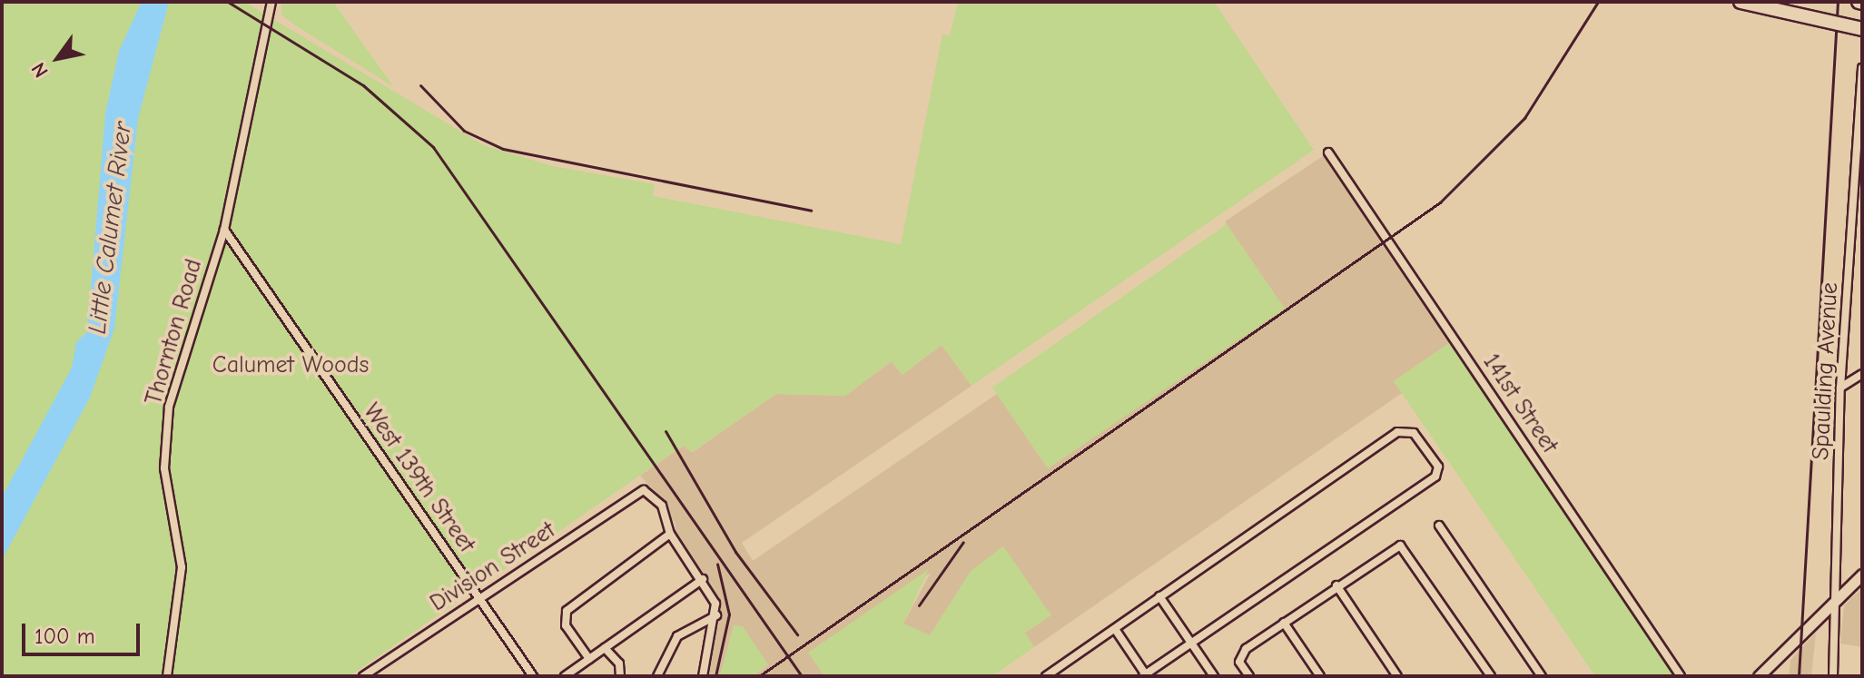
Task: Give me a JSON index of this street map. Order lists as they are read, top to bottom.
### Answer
{
  "streets": {
    "street": [
      "Thornton Road",
      "Spaulding Avenue",
      "141st Street",
      "West 139th Street",
      "Division Street"
    ]
  },
  "crossings": [
    ["Thornton Road", "West 139th Street"],
    ["West 139th Street", "Division Street"]
  ],
  "water": ["Little Calumet River"],
  "parks": ["Calumet Woods"],
  "scale_bar": "100 m",
  "north": "bottom left"
}
